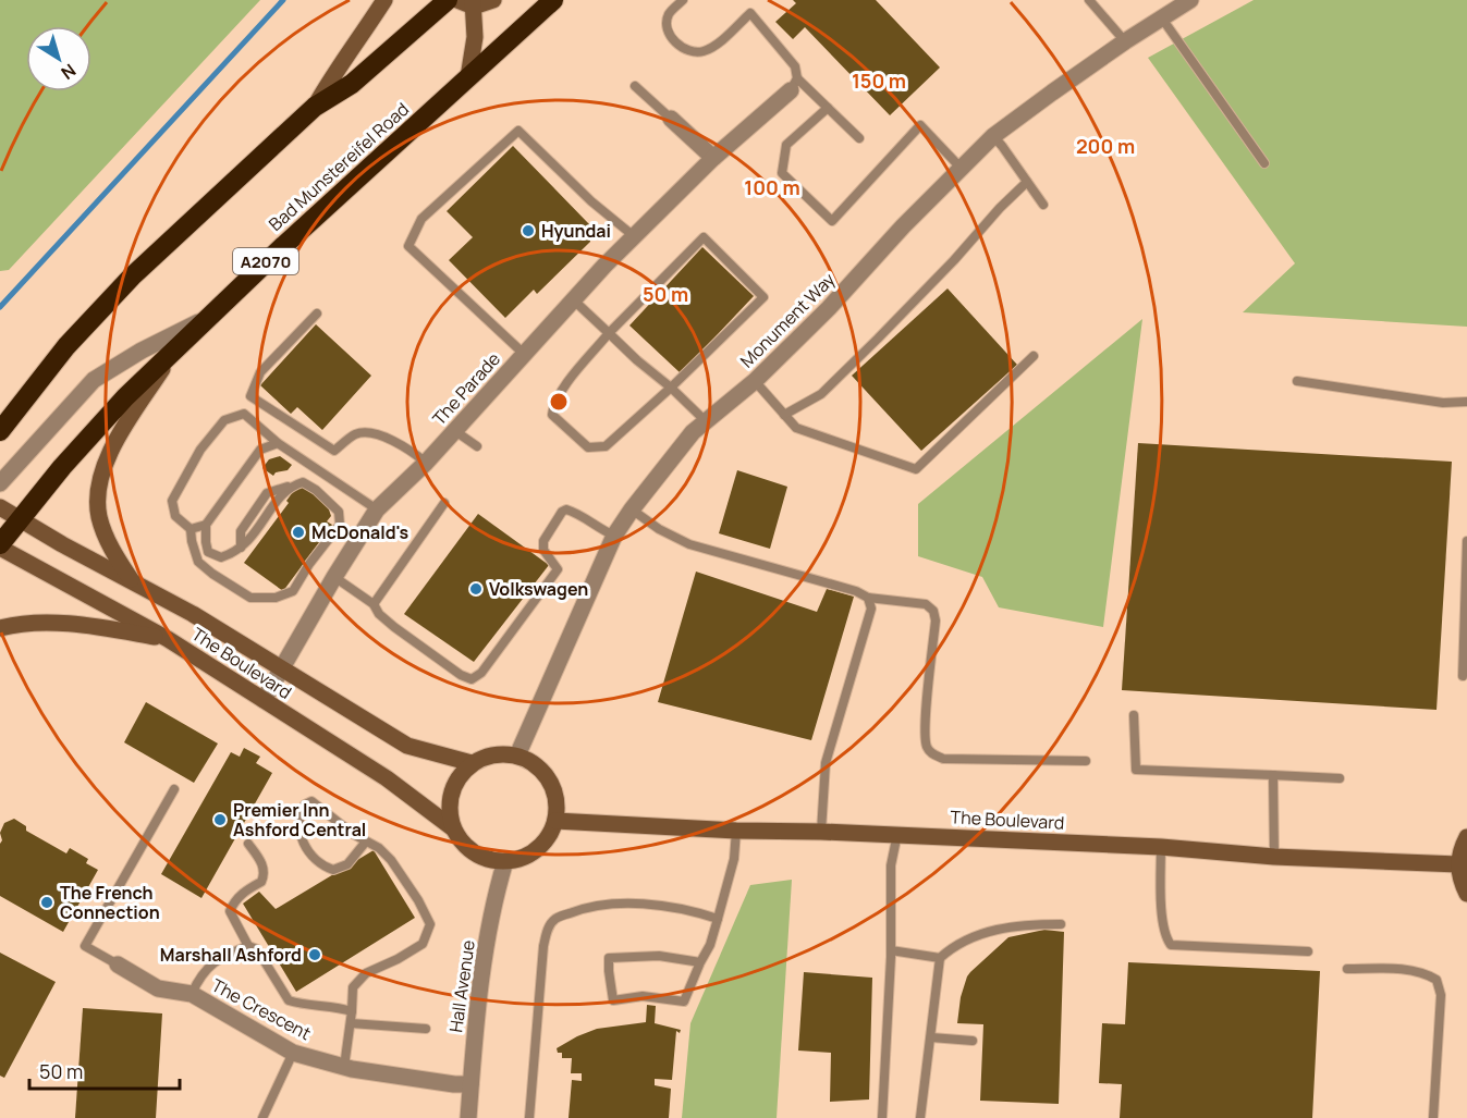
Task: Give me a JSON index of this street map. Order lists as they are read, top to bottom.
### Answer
{
  "streets": {
    "highway": ["Bad Munstereifel Road", "A2070"],
    "street": [
      "Monument Way",
      "The Parade",
      "The Boulevard",
      "Hall Avenue",
      "The Crescent"
    ]
  },
  "crossings": [
    ["Bad Munstereifel Road", "The Boulevard"],
    ["Monument Way", "The Boulevard"],
    ["Monument Way", "Hall Avenue"],
    ["The Parade", "The Boulevard"],
    ["The Boulevard", "Hall Avenue"],
    ["Hall Avenue", "The Crescent"]
  ],
  "places": [
    "Hyundai",
    "McDonald's",
    "Volkswagen",
    "Premier Inn Ashford Central",
    "The French Connection",
    "Marshall Ashford"
  ],
  "scale_bar": "50 m",
  "north": "bottom right",
  "rings": [
    "150 m",
    "200 m",
    "100 m",
    "50 m"
  ]
}
